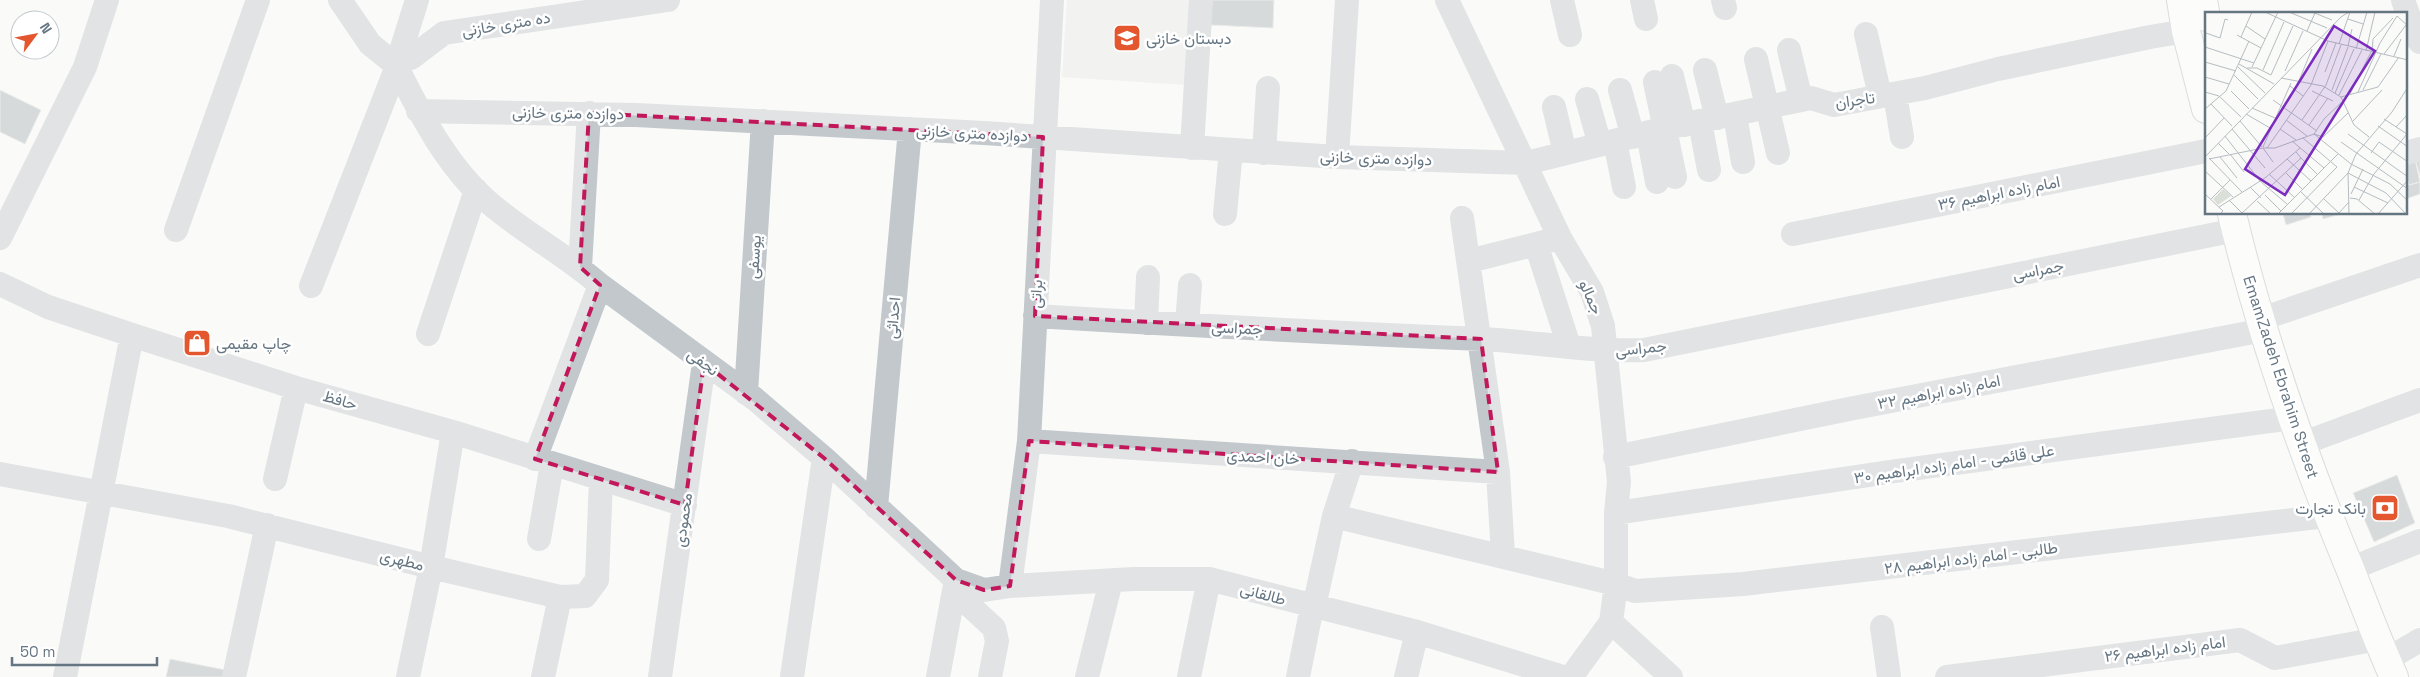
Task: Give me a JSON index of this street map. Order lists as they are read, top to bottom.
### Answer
{
  "streets": {
    "main road": ["EmamZadeh Ebrahim Street"],
    "street": [
      "ده متری خازنی",
      "تاجران",
      "دوازده متری خازنی",
      "امام زاده ابراهیم ۳۶",
      "یوسفی",
      "جمراسی",
      "براتی",
      "جمالو",
      "احداثی",
      "نجفی",
      "امام زاده ابراهیم ۳۲",
      "حافظ",
      "خان احمدی",
      "علی قائمی - امام زاده ابراهیم ۳۰",
      "محمودی",
      "طالبی - امام زاده ابراهیم ۲۸",
      "مطهری",
      "طالقانی",
      "امام زاده ابراهیم ۲۶"
    ]
  },
  "crossings": [
    ["ده متری خازنی", "نجفی"],
    ["تاجران", "دوازده متری خازنی"],
    ["تاجران", "جمالو"],
    ["دوازده متری خازنی", "یوسفی"],
    ["دوازده متری خازنی", "براتی"],
    ["دوازده متری خازنی", "جمالو"],
    ["دوازده متری خازنی", "احداثی"],
    ["دوازده متری خازنی", "نجفی"],
    ["یوسفی", "نجفی"],
    ["جمراسی", "براتی"],
    ["جمراسی", "جمالو"],
    ["جمراسی", "EmamZadeh Ebrahim Street"],
    ["براتی", "خان احمدی"],
    ["براتی", "طالقانی"],
    ["جمالو", "امام زاده ابراهیم ۳۲"],
    ["جمالو", "علی قائمی - امام زاده ابراهیم ۳۰"],
    ["جمالو", "طالبی - امام زاده ابراهیم ۲۸"],
    ["احداثی", "نجفی"],
    ["نجفی", "محمودی"],
    ["نجفی", "طالقانی"],
    ["EmamZadeh Ebrahim Street", "امام زاده ابراهیم ۳۲"],
    ["EmamZadeh Ebrahim Street", "علی قائمی - امام زاده ابراهیم ۳۰"],
    ["EmamZadeh Ebrahim Street", "طالبی - امام زاده ابراهیم ۲۸"],
    ["EmamZadeh Ebrahim Street", "امام زاده ابراهیم ۲۶"],
    ["حافظ", "محمودی"],
    ["حافظ", "مطهری"]
  ],
  "places": {
    "school or university": ["دبستان خازنی"],
    "shop": ["چاپ مقیمی"],
    "bank": ["بانک تجارت"]
  },
  "scale_bar": "50 m",
  "north": "top right"
}
